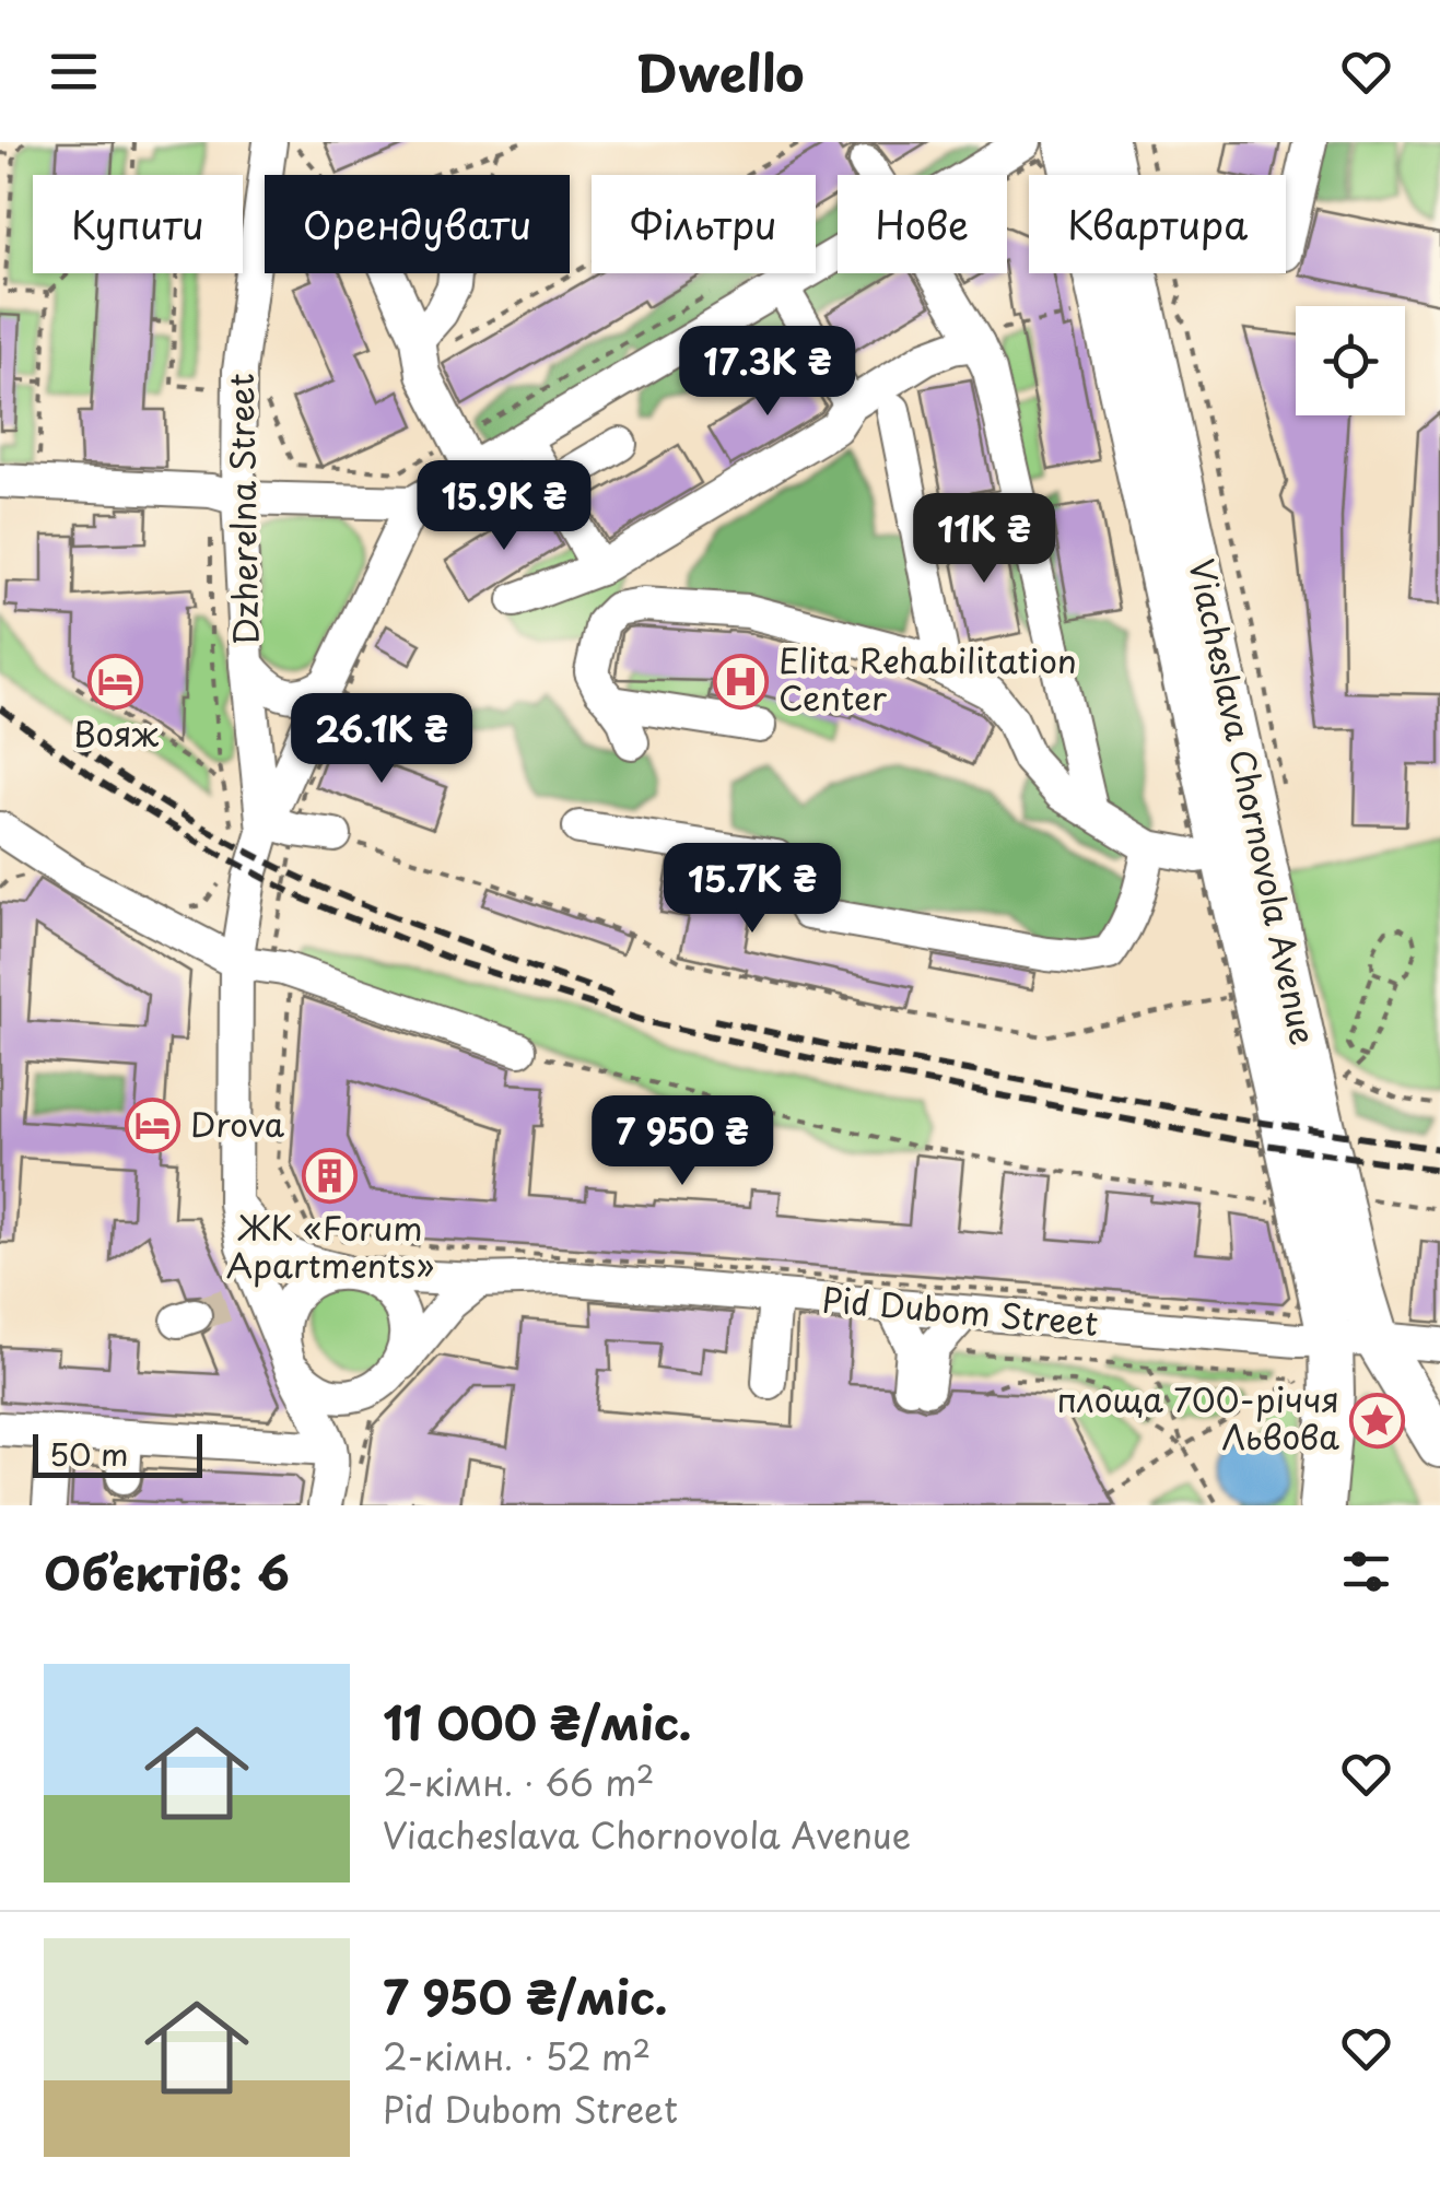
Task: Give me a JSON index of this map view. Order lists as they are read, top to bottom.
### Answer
{
  "streets": {
    "main road": ["Viacheslava Chornovola Avenue"],
    "street": ["Dzherelna Street", "Pid Dubom Street"]
  },
  "crossings": [
    ["Dzherelna Street", "Pid Dubom Street"],
    ["Viacheslava Chornovola Avenue", "Pid Dubom Street"]
  ],
  "places": {
    "hospital": ["Elita Rehabilitation Center"],
    "hotel": ["Вояж", "Drova"],
    "building": ["ЖК «Forum Apartments»"],
    "place": ["площа 700-річчя Львова"]
  },
  "scale_bar": "50 m",
  "page": {
    "header": "Dwello",
    "chip": [
      "Купити",
      "Орендувати",
      "Фільтри",
      "Нове",
      "Квартира"
    ],
    "price": [
      "17.3K ₴",
      "15.9K ₴",
      "11K ₴",
      "26.1K ₴",
      "15.7K ₴",
      "7 950 ₴"
    ],
    "scale": "50 m",
    "heading": "Об’єктів: 6",
    "list": [
      {
        "name": "11 000 ₴/міс.",
        "note": "2-кімн. · 66 m² · Viacheslava Chornovola Avenue"
      },
      {
        "name": "7 950 ₴/міс.",
        "note": "2-кімн. · 52 m² · Pid Dubom Street"
      }
    ]
  }
}
